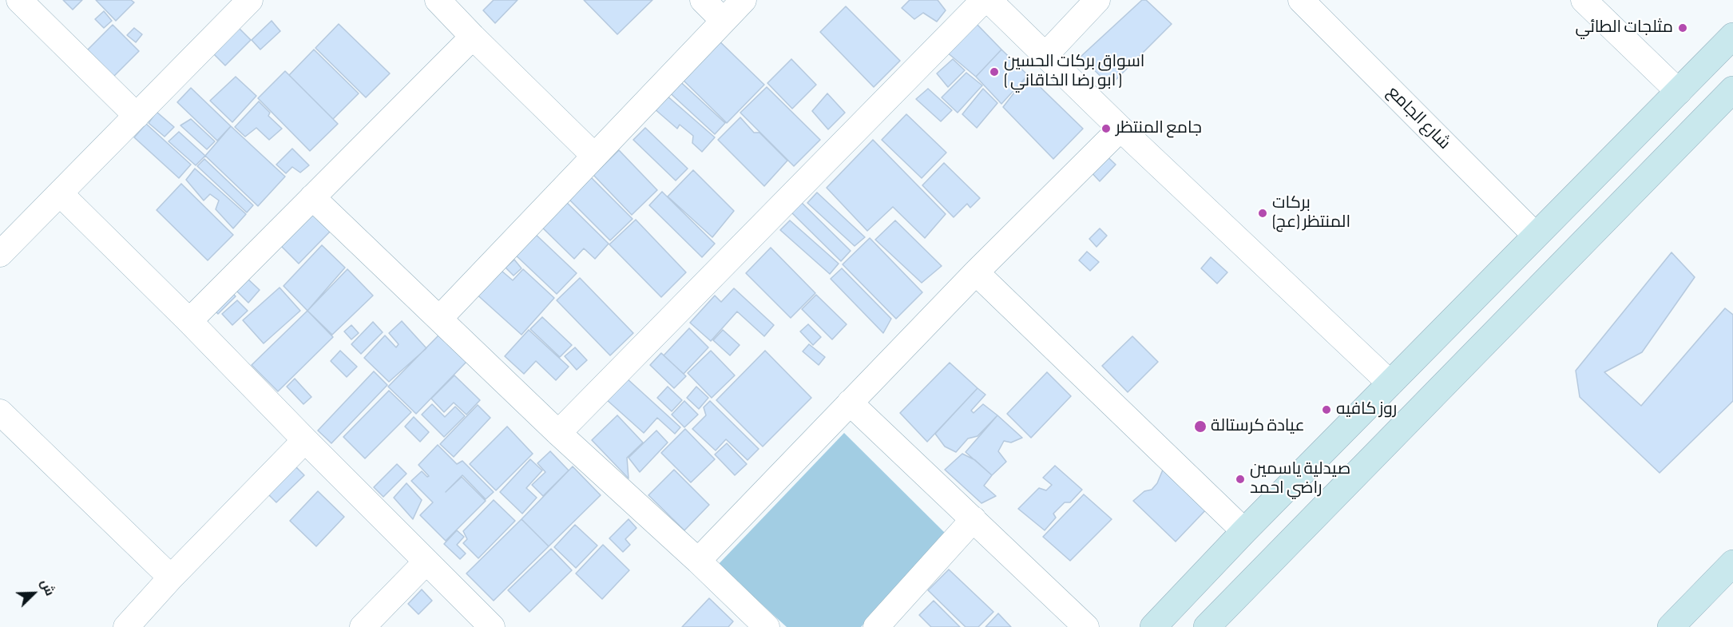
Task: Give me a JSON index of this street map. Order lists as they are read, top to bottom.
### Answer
{
  "streets": {
    "street": ["شارع الجامع"]
  },
  "places": [
    "مثلجات الطائي",
    "اسواق بركات الحسين ( ابو رضا الخاقاني )",
    "جامع المنتظر",
    "بركات المنتظر (عج)",
    "روز كافيه",
    "عيادة كرستالة",
    "صيدلية ياسمين راضي احمد"
  ],
  "north": "top right"
}
